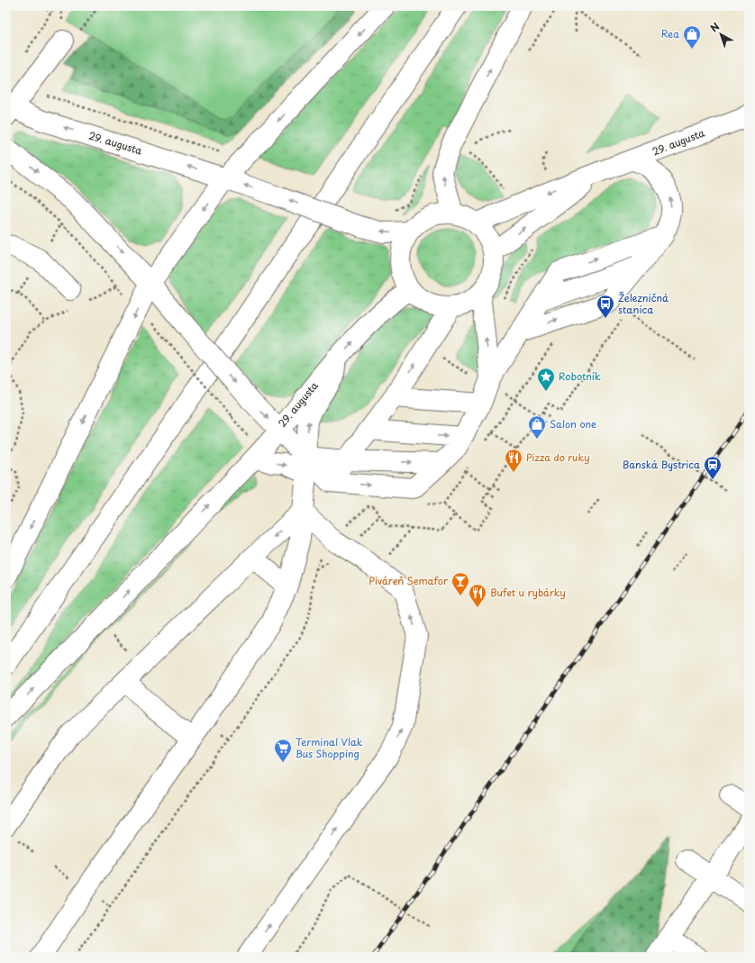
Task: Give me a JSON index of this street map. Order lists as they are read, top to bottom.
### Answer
{
  "streets": {
    "main road": ["29. augusta"]
  },
  "places": {
    "shop": ["Rea", "Salon one"],
    "bus stop": ["Železničná stanica"],
    "place": ["Robotník"],
    "restaurant": ["Pizza do ruky", "Bufet u rybárky"],
    "station": ["Banská Bystrica"],
    "bar": ["Piváreň Semafor"],
    "supermarket": ["Terminal Vlak Bus Shopping"]
  },
  "north": "top left"
}
